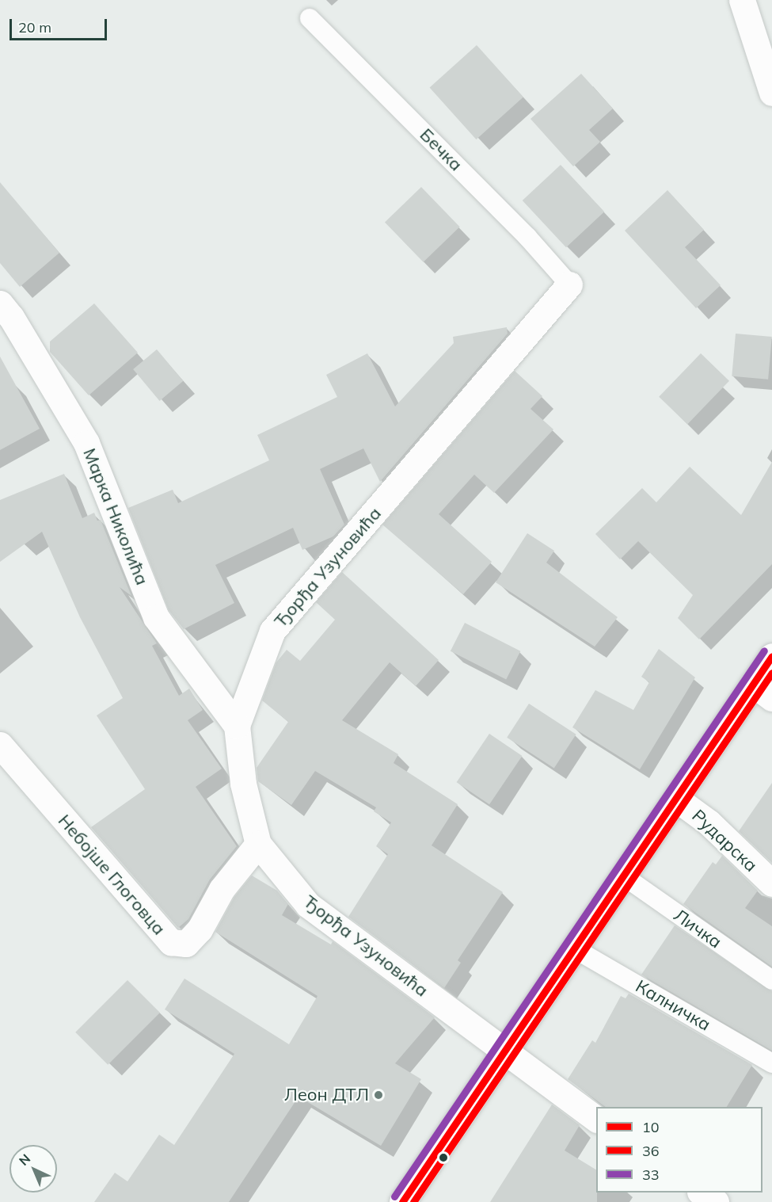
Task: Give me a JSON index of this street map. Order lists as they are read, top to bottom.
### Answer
{
  "streets": {
    "street": [
      "Марка Николића",
      "Ђорђа Узуновића",
      "Рударска",
      "Небојше Глоговца"
    ],
    "lane": ["Бечка", "Личка", "Калничка"]
  },
  "crossings": [
    ["Бечка", "Ђорђа Узуновића"],
    ["Марка Николића", "Ђорђа Узуновића"],
    ["Ђорђа Узуновића", "Небојше Глоговца"]
  ],
  "places": ["Леон ДТЛ"],
  "lines": ["transit line 33", "transit line 10", "transit line 36"],
  "legend": ["10", "36", "33"],
  "scale_bar": "20 m",
  "north": "top left"
}
